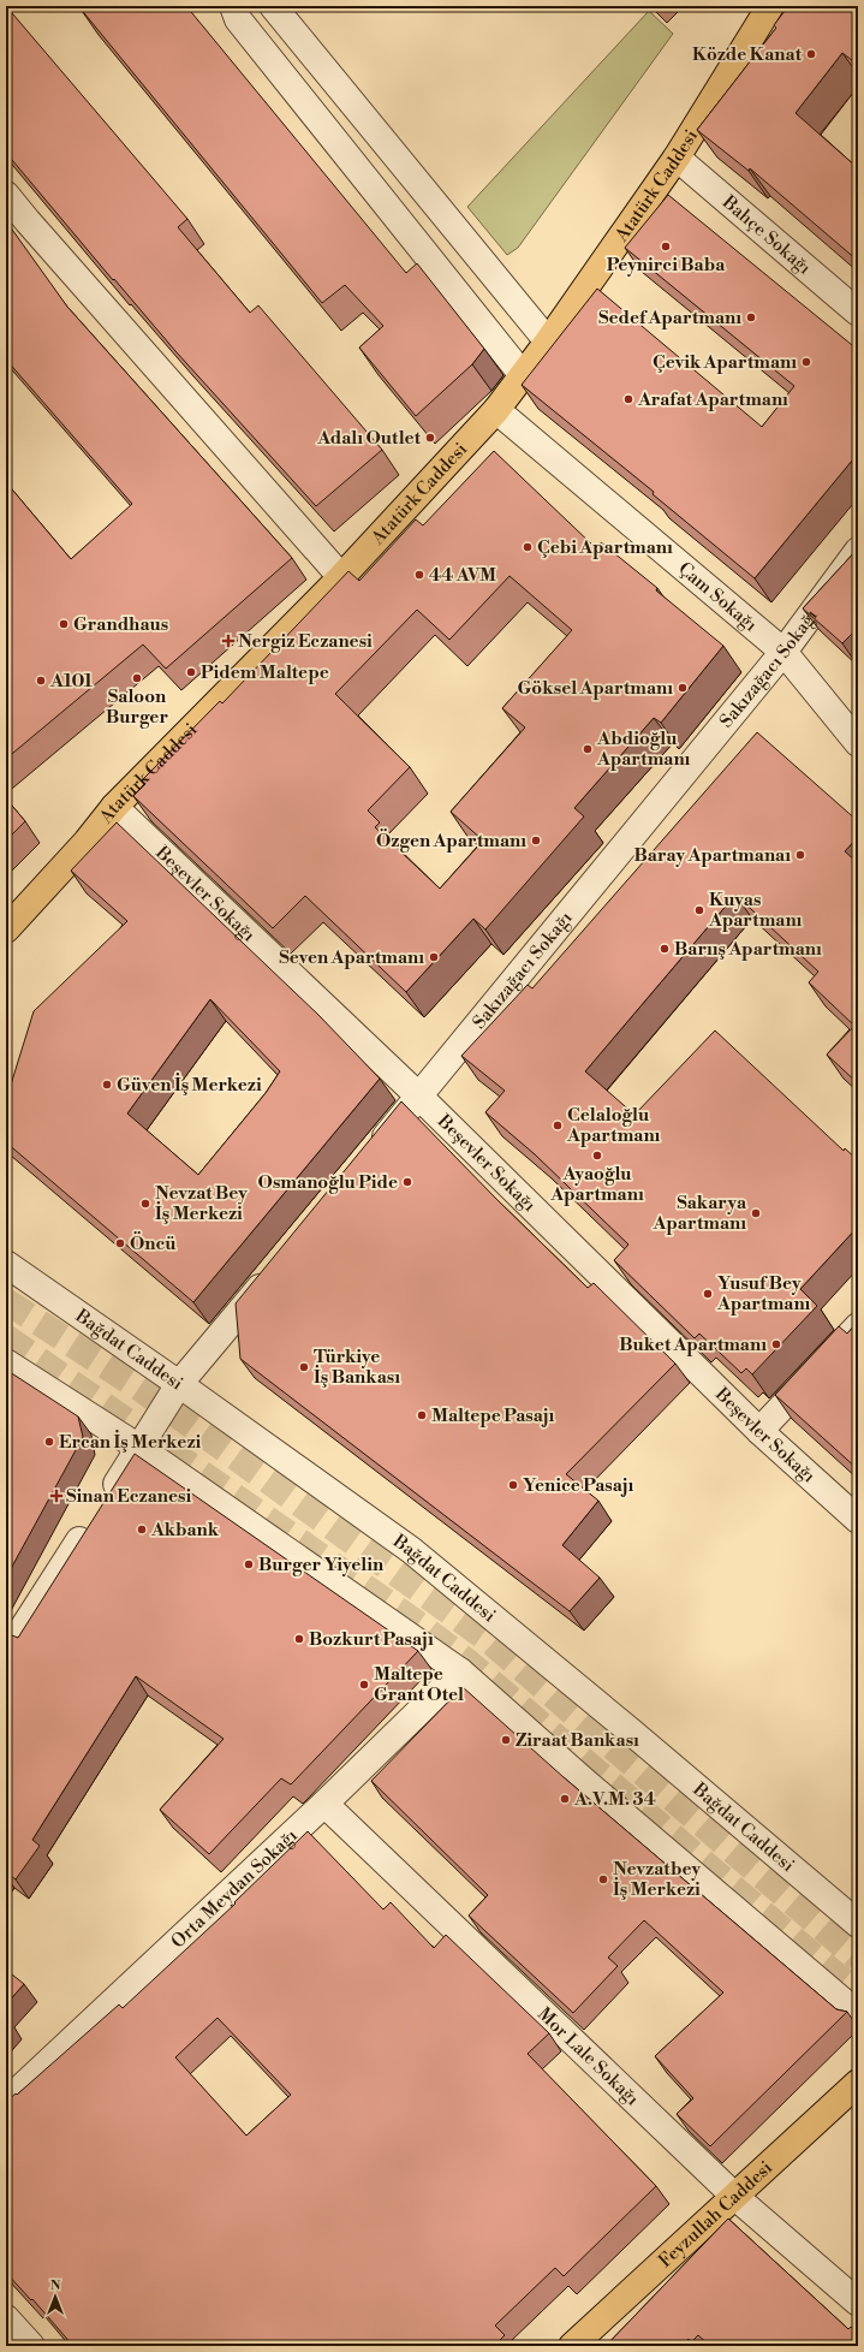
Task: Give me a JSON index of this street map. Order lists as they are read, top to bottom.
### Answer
{
  "streets": {
    "main road": ["Atatürk Caddesi", "Feyzullah Caddesi"],
    "street": [
      "Bahçe Sokağı",
      "Çam Sokağı",
      "Sakızağacı Sokağı",
      "Beşevler Sokağı",
      "Bağdat Caddesi",
      "Orta Meydan Sokağı",
      "Mor Lale Sokağı"
    ]
  },
  "crossings": [
    ["Atatürk Caddesi", "Bahçe Sokağı"],
    ["Atatürk Caddesi", "Çam Sokağı"],
    ["Atatürk Caddesi", "Beşevler Sokağı"],
    ["Çam Sokağı", "Sakızağacı Sokağı"],
    ["Sakızağacı Sokağı", "Beşevler Sokağı"],
    ["Orta Meydan Sokağı", "Mor Lale Sokağı"],
    ["Mor Lale Sokağı", "Feyzullah Caddesi"]
  ],
  "places": {
    "other": [
      "Közde Kanat",
      "Peynirci Baba",
      "Sedef Apartmanı",
      "Çevik Apartmanı",
      "Arafat Apartmanı",
      "Adalı Outlet",
      "Çebi Apartmanı",
      "44 AVM",
      "Grandhaus",
      "Pidem Maltepe",
      "Saloon Burger",
      "A101",
      "Göksel Apartmanı",
      "Abdioğlu Apartmanı",
      "Özgen Apartmanı",
      "Baray Apartmanaı",
      "Kuyas Apartmanı",
      "Barıış Apartmanı",
      "Seven Apartmanı",
      "Güven İş Merkezi",
      "Celaloğlu Apartmanı",
      "Ayaoğlu Apartmanı",
      "Osmanoğlu Pide",
      "Nevzat Bey İş Merkezi",
      "Sakarya Apartmanı",
      "Öncü",
      "Yusuf Bey Apartmanı",
      "Buket Apartmanı",
      "Türkiye İş Bankası",
      "Maltepe Pasajı",
      "Ercan İş Merkezi",
      "Yenice Pasajı",
      "Akbank",
      "Burger Yiyelin",
      "Bozkurt Pasajı",
      "Maltepe Grant Otel",
      "Ziraat Bankası",
      "A.V.M. 34",
      "Nevzatbey İş Merkezi"
    ],
    "health": ["Nergiz Eczanesi", "Sinan Eczanesi"]
  },
  "north": "top"
}
